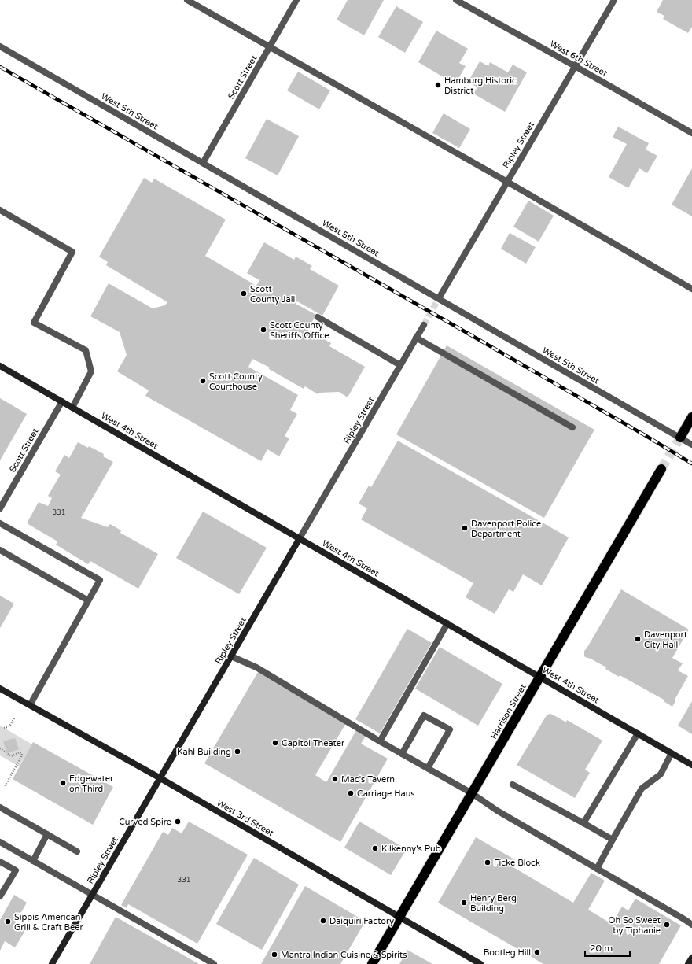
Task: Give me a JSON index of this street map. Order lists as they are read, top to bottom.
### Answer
{
  "streets": {
    "highway": ["Harrison Street"],
    "street": [
      "West 6th Street",
      "Scott Street",
      "West 5th Street",
      "Ripley Street",
      "West 4th Street",
      "West 3rd Street"
    ]
  },
  "crossings": [
    ["West 6th Street", "Ripley Street"],
    ["Scott Street", "West 5th Street"],
    ["Scott Street", "West 4th Street"],
    ["West 5th Street", "Ripley Street"],
    ["Ripley Street", "West 4th Street"],
    ["Ripley Street", "West 3rd Street"],
    ["West 4th Street", "Harrison Street"],
    ["Harrison Street", "West 3rd Street"]
  ],
  "places": [
    "Hamburg Historic District",
    "Scott County Jail",
    "Scott County Sheriffs Office",
    "Scott County Courthouse",
    "Davenport Police Department",
    "Davenport City Hall",
    "Capitol Theater",
    "Kahl Building",
    "Mac's Tavern",
    "Edgewater on Third",
    "Carriage Haus",
    "Curved Spire",
    "Kilkenny's Pub",
    "Ficke Block",
    "Henry Berg Building",
    "Daiquiri Factory",
    "Sippis American Grill & Craft Beer",
    "Oh So Sweet by Tiphanie",
    "Bootleg Hill",
    "Mantra Indian Cuisine & Spirits"
  ],
  "house_numbers": ["331", "331"],
  "scale_bar": "20 m"
}
